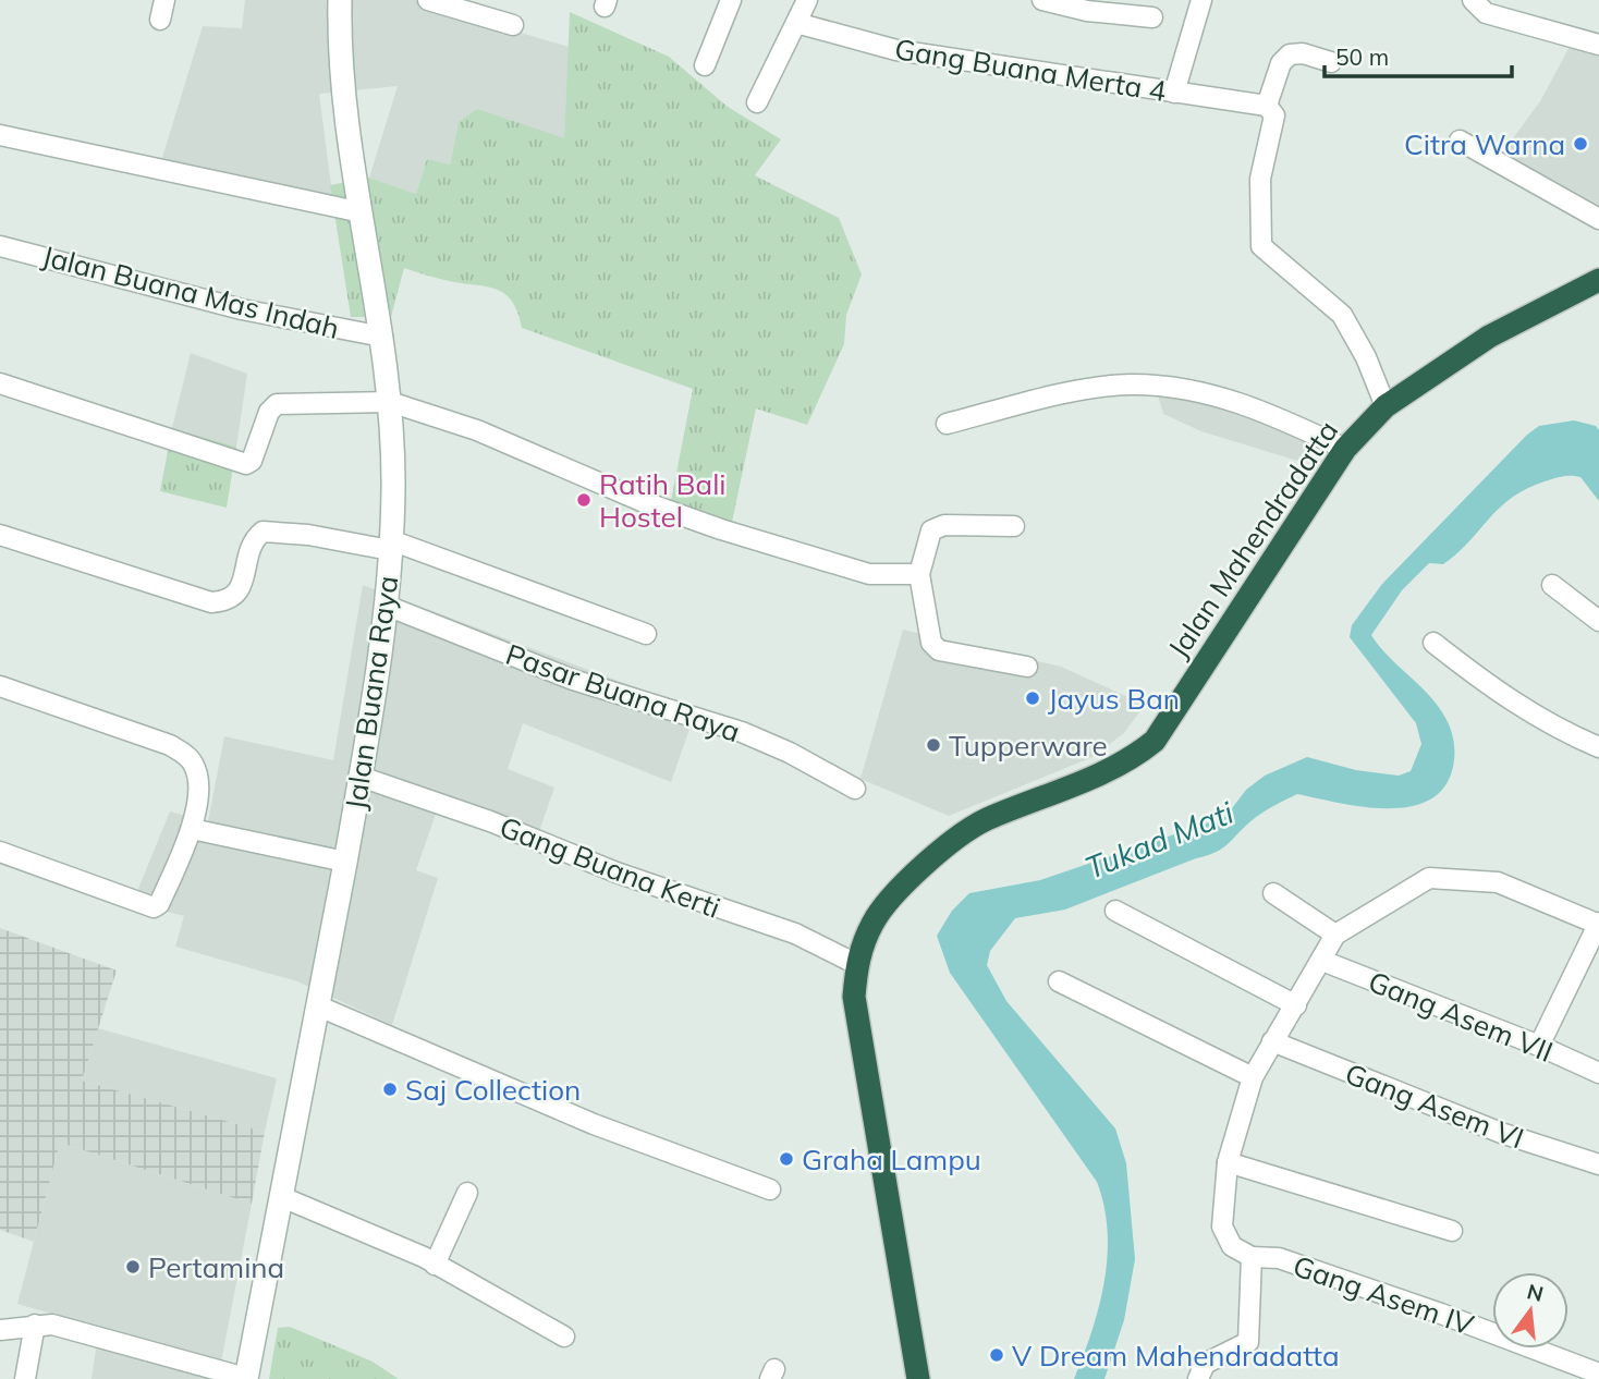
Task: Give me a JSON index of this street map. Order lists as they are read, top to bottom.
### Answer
{
  "streets": {
    "highway": ["Jalan Mahendradatta"],
    "street": [
      "Gang Buana Merta 4",
      "Jalan Buana Mas Indah",
      "Jalan Buana Raya",
      "Pasar Buana Raya",
      "Gang Buana Kerti",
      "Gang Asem VII",
      "Gang Asem VI",
      "Gang Asem IV"
    ]
  },
  "crossings": [
    ["Jalan Buana Mas Indah", "Jalan Buana Raya"],
    ["Jalan Mahendradatta", "Gang Buana Kerti"],
    ["Jalan Buana Raya", "Pasar Buana Raya"],
    ["Jalan Buana Raya", "Gang Buana Kerti"]
  ],
  "water": ["Tukad Mati"],
  "places": [
    "Citra Warna",
    "Ratih Bali Hostel",
    "Jayus Ban",
    "Tupperware",
    "Saj Collection",
    "Graha Lampu",
    "Pertamina",
    "V Dream Mahendradatta"
  ],
  "scale_bar": "50 m",
  "north": "top"
}
